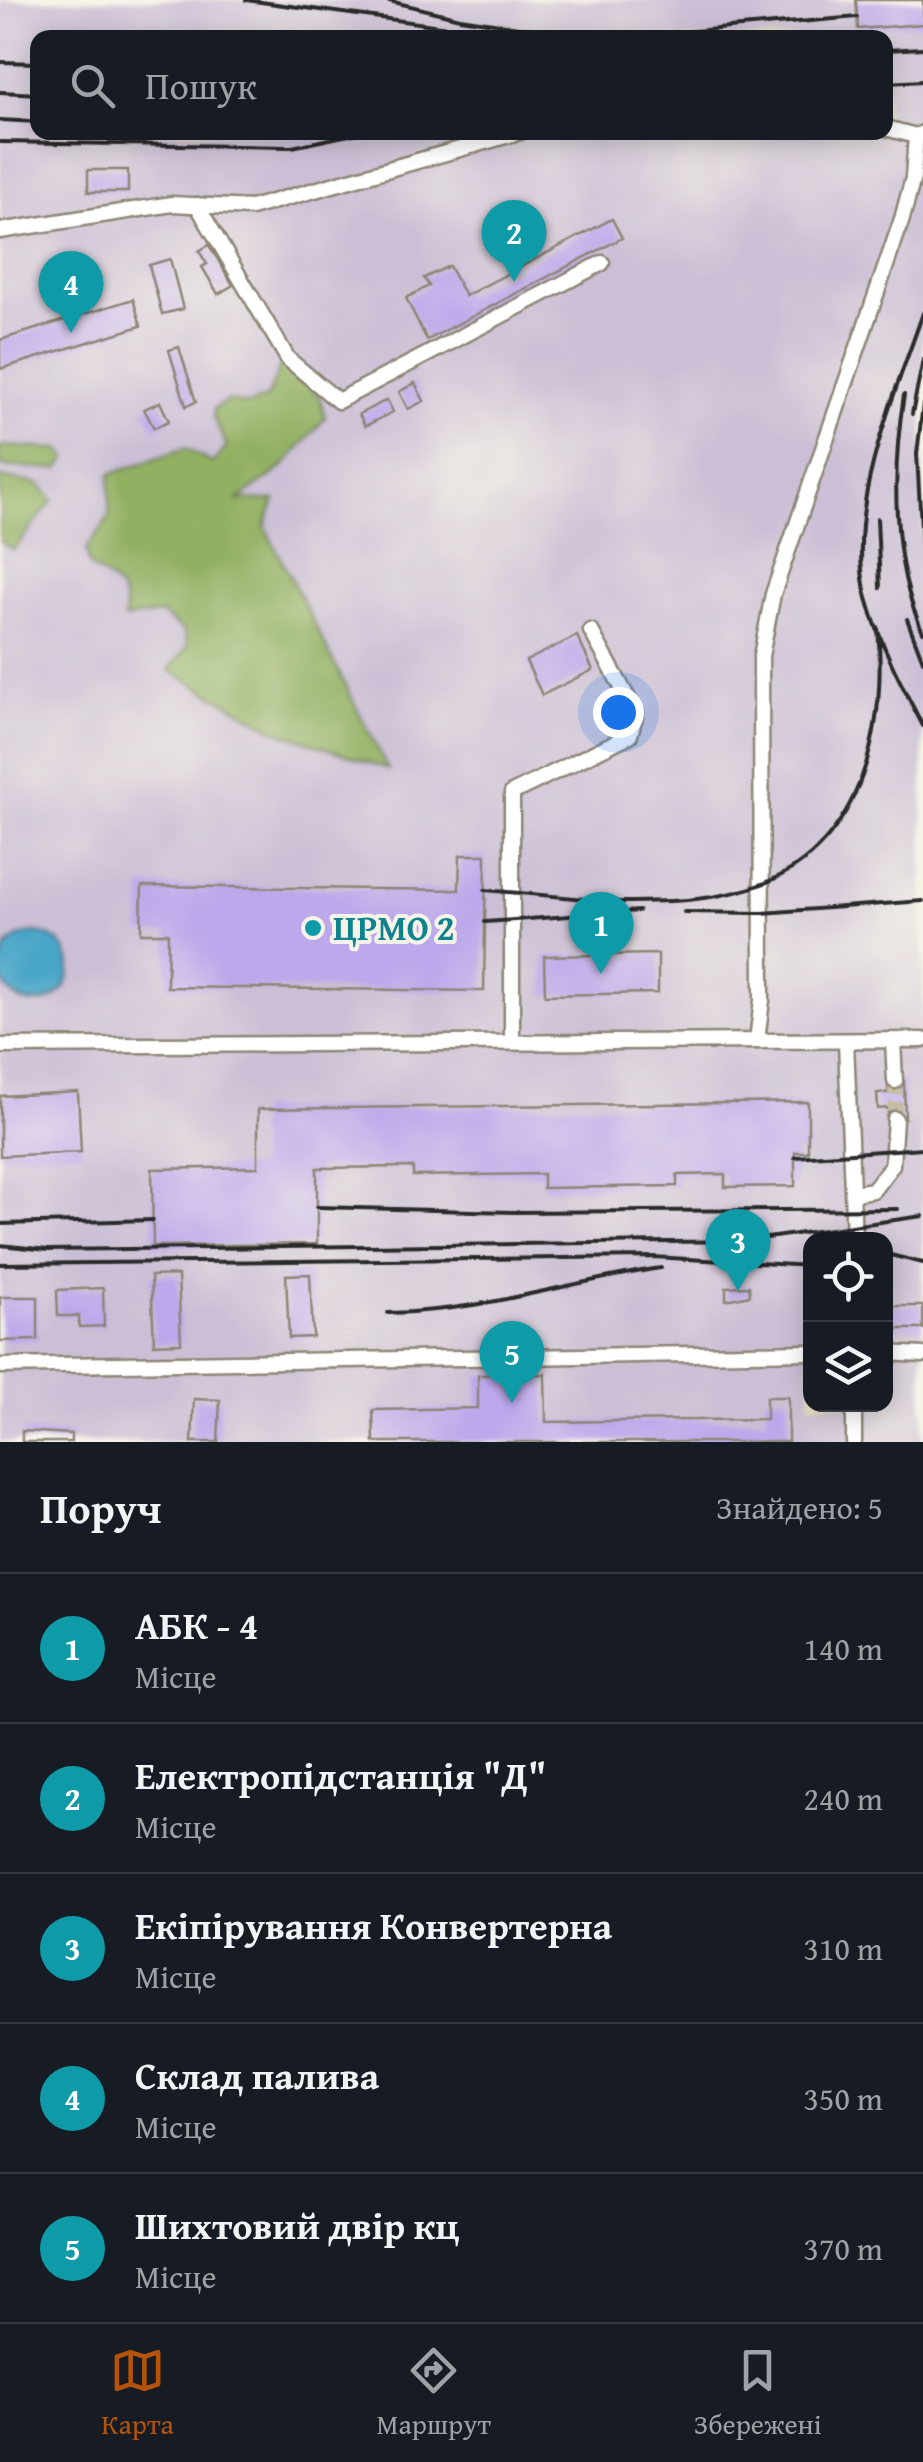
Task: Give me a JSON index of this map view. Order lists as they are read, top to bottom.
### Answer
{
  "places": ["ЦРМО 2"],
  "page": {
    "search": "Пошук",
    "pins": [
      "2",
      "4",
      "1",
      "3",
      "5"
    ],
    "heading": ["Поруч", "Знайдено: 5"],
    "list": [
      {
        "mark": "1",
        "name": "АБК - 4",
        "note": "Місце",
        "value": "140 m"
      },
      {
        "mark": "2",
        "name": "Електропідстанція \"Д\"",
        "note": "Місце",
        "value": "240 m"
      },
      {
        "mark": "3",
        "name": "Екіпірування Конвертерна",
        "note": "Місце",
        "value": "310 m"
      },
      {
        "mark": "4",
        "name": "Склад палива",
        "note": "Місце",
        "value": "350 m"
      },
      {
        "mark": "5",
        "name": "Шихтовий двір кц",
        "note": "Місце",
        "value": "370 m"
      }
    ],
    "nav": ["Карта", "Маршрут", "Збережені"]
  }
}
